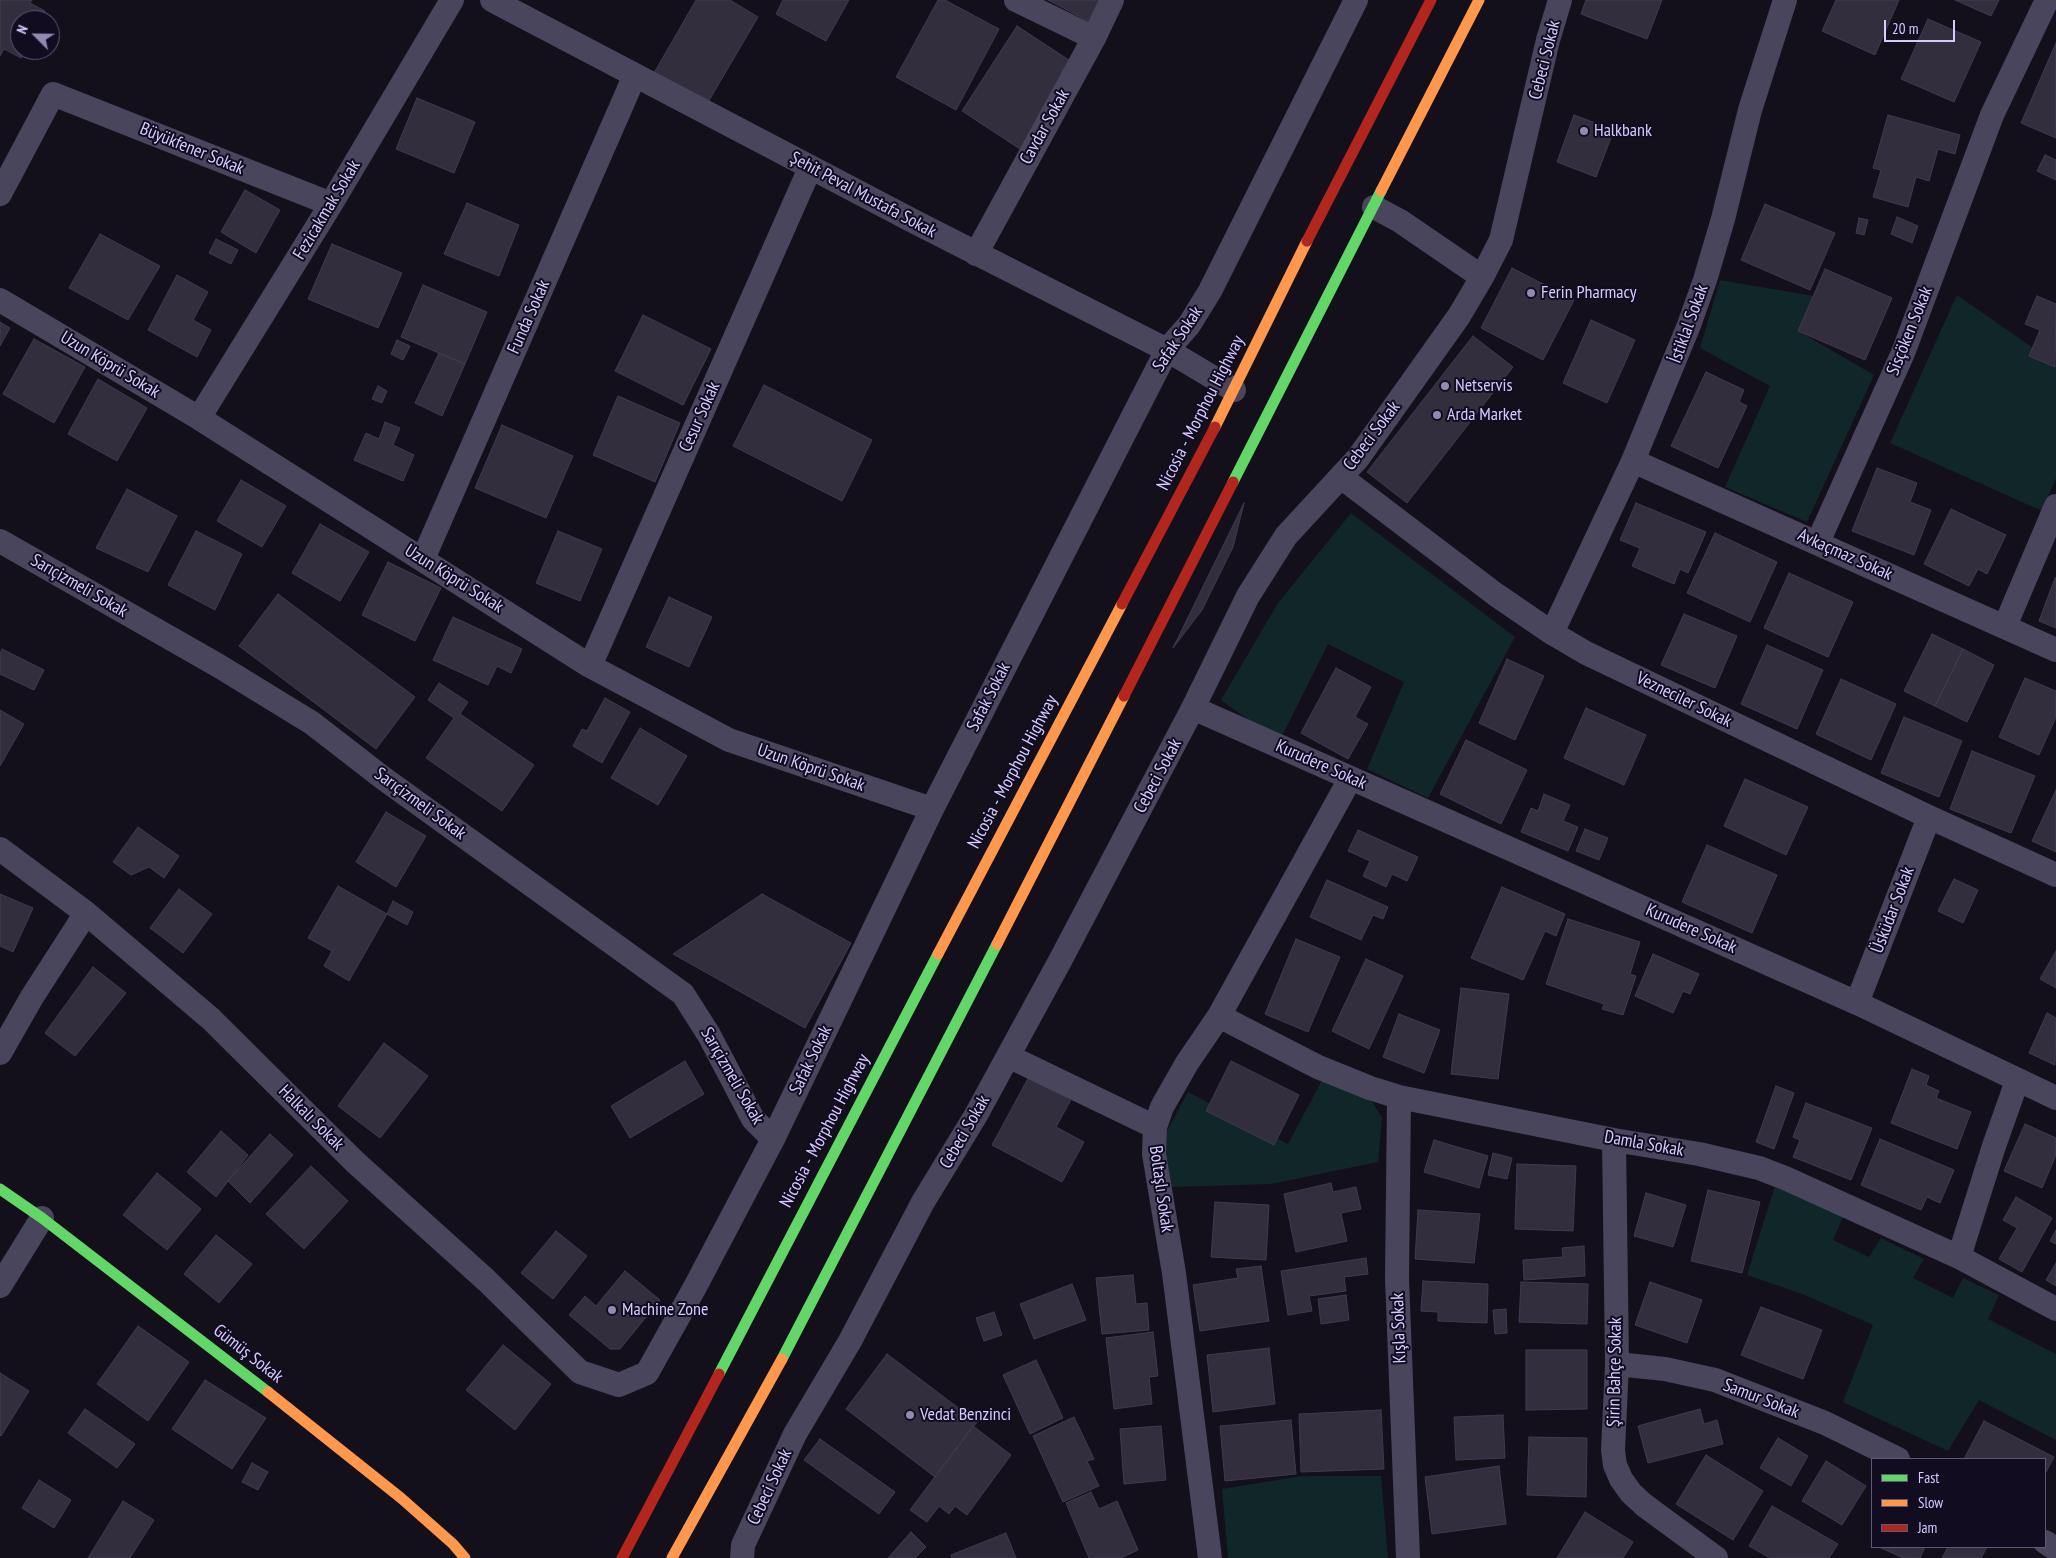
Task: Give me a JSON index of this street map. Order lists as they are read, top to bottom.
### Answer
{
  "streets": {
    "main road": ["Nicosia - Morphou Highway", "Gümüş Sokak"],
    "street": [
      "Cebeci Sokak",
      "Cavdar Sokak",
      "Büyükfener Sokak",
      "Şehit Peval Mustafa Sokak",
      "Fezicakmak Sokak",
      "Funda Sokak",
      "İstiklal Sokak",
      "Sisçöken Sokak",
      "Safak Sokak",
      "Uzun Köprü Sokak",
      "Cesur Sokak",
      "Avkaçmaz Sokak",
      "Sarıçizmeli Sokak",
      "Vezneciler Sokak",
      "Kurudere Sokak",
      "Üsküdar Sokak",
      "Halkalı Sokak",
      "Damla Sokak",
      "Boltaşlı Sokak",
      "Kışla Sokak",
      "Şirin Bahçe Sokak",
      "Samur Sokak"
    ]
  },
  "crossings": [
    ["Cebeci Sokak", "Vezneciler Sokak"],
    ["Cebeci Sokak", "Kurudere Sokak"],
    ["Cavdar Sokak", "Şehit Peval Mustafa Sokak"],
    ["Büyükfener Sokak", "Fezicakmak Sokak"],
    ["Şehit Peval Mustafa Sokak", "Funda Sokak"],
    ["Şehit Peval Mustafa Sokak", "Safak Sokak"],
    ["Şehit Peval Mustafa Sokak", "Nicosia - Morphou Highway"],
    ["Şehit Peval Mustafa Sokak", "Cesur Sokak"],
    ["Fezicakmak Sokak", "Uzun Köprü Sokak"],
    ["Funda Sokak", "Uzun Köprü Sokak"],
    ["İstiklal Sokak", "Avkaçmaz Sokak"],
    ["İstiklal Sokak", "Vezneciler Sokak"],
    ["Sisçöken Sokak", "Avkaçmaz Sokak"],
    ["Safak Sokak", "Uzun Köprü Sokak"],
    ["Safak Sokak", "Sarıçizmeli Sokak"],
    ["Safak Sokak", "Halkalı Sokak"],
    ["Uzun Köprü Sokak", "Cesur Sokak"],
    ["Vezneciler Sokak", "Üsküdar Sokak"],
    ["Kurudere Sokak", "Üsküdar Sokak"],
    ["Kurudere Sokak", "Boltaşlı Sokak"],
    ["Damla Sokak", "Boltaşlı Sokak"],
    ["Damla Sokak", "Kışla Sokak"],
    ["Damla Sokak", "Şirin Bahçe Sokak"],
    ["Şirin Bahçe Sokak", "Samur Sokak"]
  ],
  "places": [
    "Halkbank",
    "Ferin Pharmacy",
    "Netservis",
    "Arda Market",
    "Machine Zone",
    "Vedat Benzinci"
  ],
  "legend": ["Fast", "Slow", "Jam"],
  "scale_bar": "20 m",
  "north": "top left"
}
